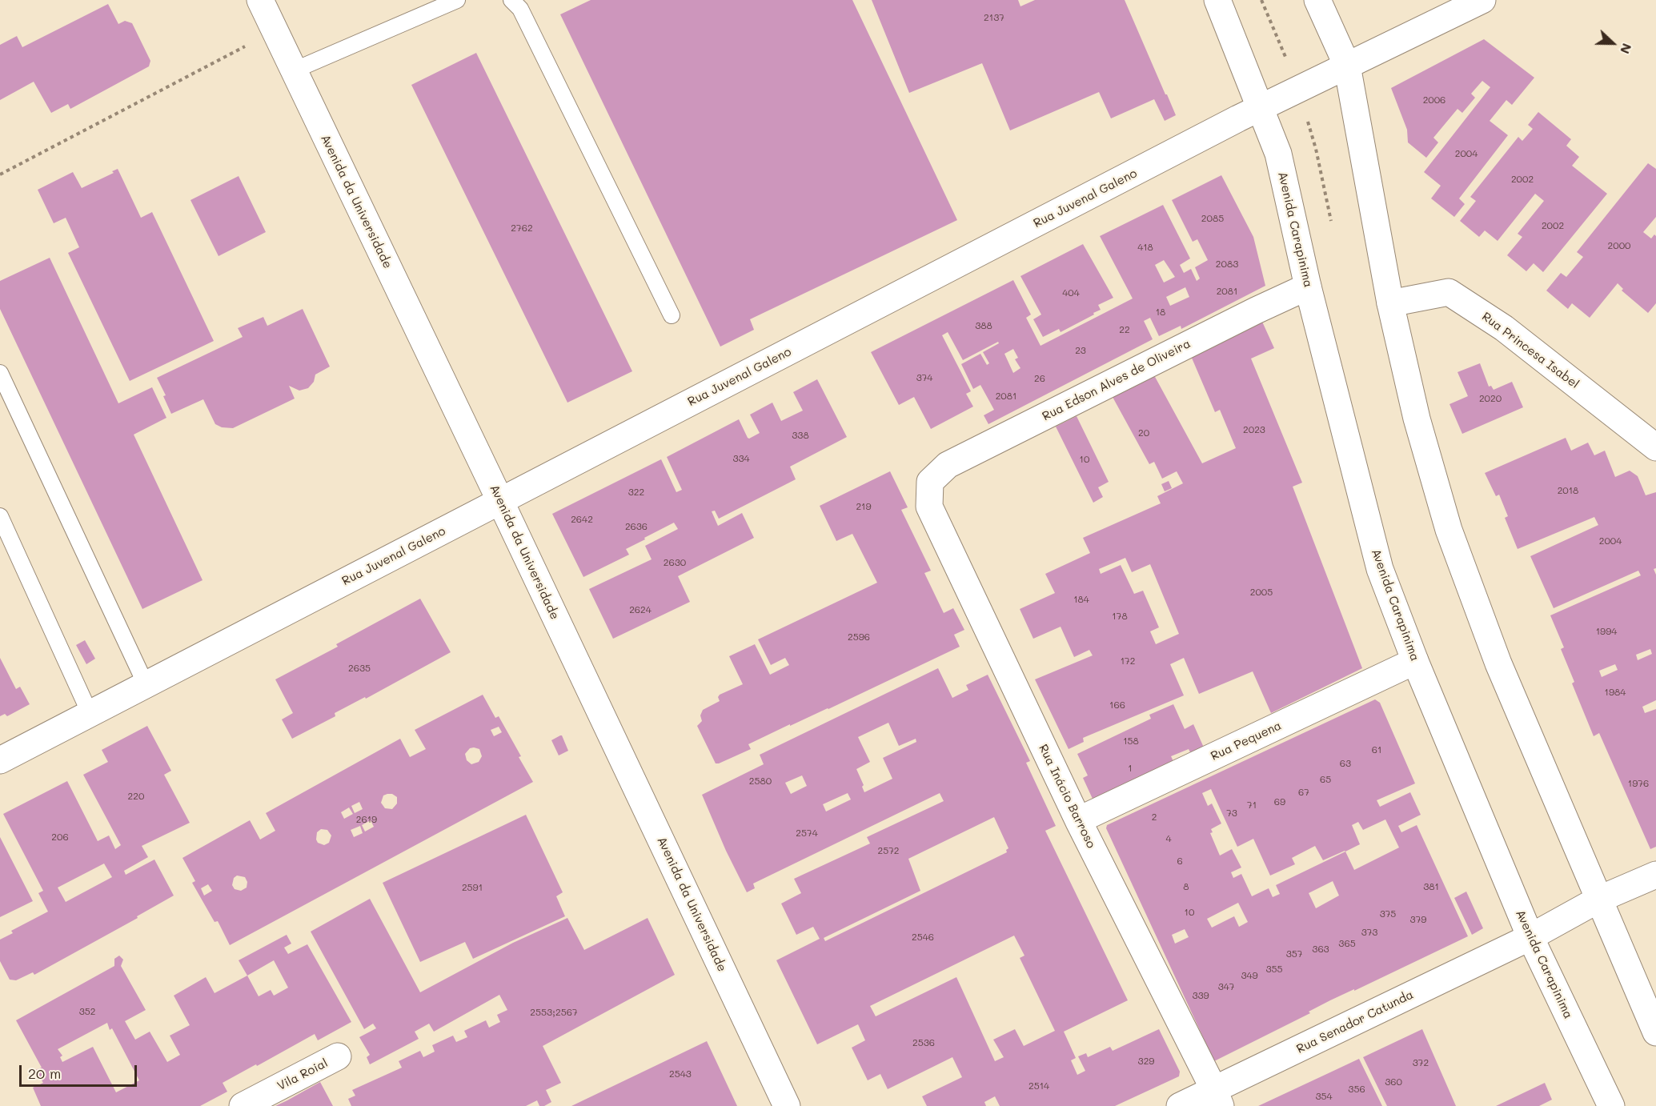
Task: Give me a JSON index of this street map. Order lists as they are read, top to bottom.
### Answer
{
  "streets": {
    "street": [
      "Rua Juvenal Galeno",
      "Avenida da Universidade",
      "Avenida Carapinima",
      "Rua Princesa Isabel",
      "Rua Edson Alves de Oliveira",
      "Rua Pequena",
      "Rua Inácio Barroso",
      "Rua Senador Catunda",
      "Vila Roial"
    ]
  },
  "crossings": [
    ["Rua Juvenal Galeno", "Avenida da Universidade"],
    ["Rua Juvenal Galeno", "Avenida Carapinima"],
    ["Avenida Carapinima", "Rua Edson Alves de Oliveira"],
    ["Avenida Carapinima", "Rua Pequena"],
    ["Avenida Carapinima", "Rua Senador Catunda"],
    ["Rua Edson Alves de Oliveira", "Rua Inácio Barroso"],
    ["Rua Pequena", "Rua Inácio Barroso"],
    ["Rua Inácio Barroso", "Rua Senador Catunda"]
  ],
  "house_numbers": [
    "2137",
    "2006",
    "2004",
    "2002",
    "2085",
    "2002",
    "2762",
    "2000",
    "418",
    "2083",
    "2081",
    "404",
    "18",
    "388",
    "22",
    "23",
    "374",
    "26",
    "2081",
    "2020",
    "2023",
    "20",
    "338",
    "334",
    "10",
    "2018",
    "322",
    "219",
    "2642",
    "2636",
    "2004",
    "2630",
    "2005",
    "184",
    "2624",
    "178",
    "1994",
    "2596",
    "172",
    "2635",
    "1984",
    "166",
    "158",
    "61",
    "63",
    "1",
    "65",
    "2580",
    "1976",
    "67",
    "220",
    "69",
    "71",
    "73",
    "2",
    "2619",
    "2574",
    "206",
    "4",
    "2572",
    "6",
    "8",
    "381",
    "2591",
    "10",
    "375",
    "379",
    "373",
    "2546",
    "365",
    "363",
    "357",
    "355",
    "349",
    "347",
    "339",
    "352",
    "2553;2567",
    "2536",
    "329",
    "372",
    "2543",
    "360",
    "2514",
    "356",
    "354"
  ],
  "scale_bar": "20 m",
  "north": "right"
}
